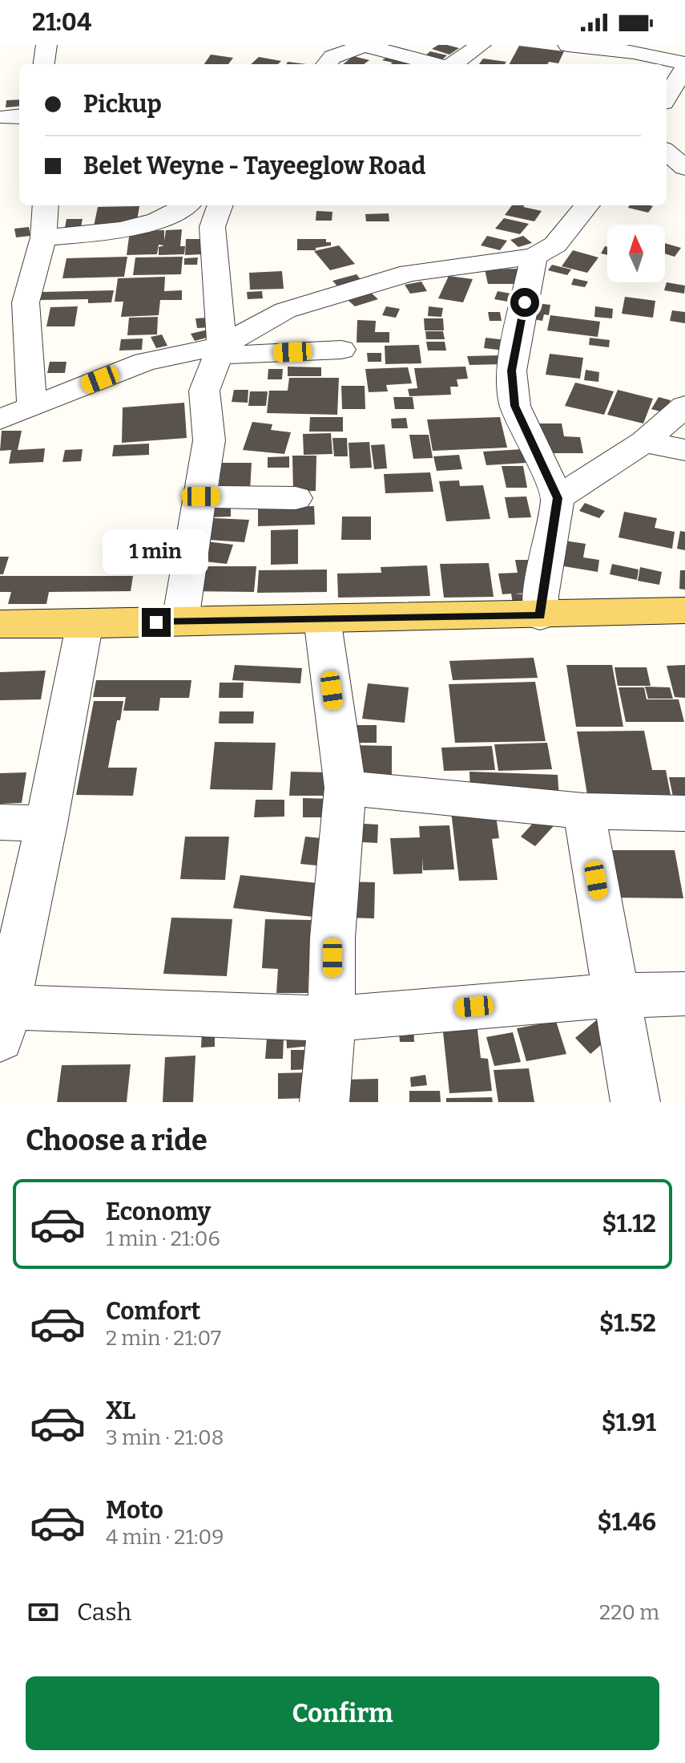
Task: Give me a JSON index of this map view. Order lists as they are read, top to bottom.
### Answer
{
  "north": "top",
  "page": {
    "status": "21:04",
    "banner": ["Pickup", "Belet Weyne - Tayeeglow Road"],
    "bubble": "1 min",
    "heading": "Choose a ride",
    "list": [
      {
        "name": "Economy",
        "note": "1 min · 21:06",
        "value": "$1.12"
      },
      {
        "name": "Comfort",
        "note": "2 min · 21:07",
        "value": "$1.52"
      },
      {
        "name": "XL",
        "note": "3 min · 21:08",
        "value": "$1.91"
      },
      {
        "name": "Moto",
        "note": "4 min · 21:09",
        "value": "$1.46"
      }
    ],
    "pay": ["Cash", "220 m"],
    "buttons": "Confirm"
  }
}
